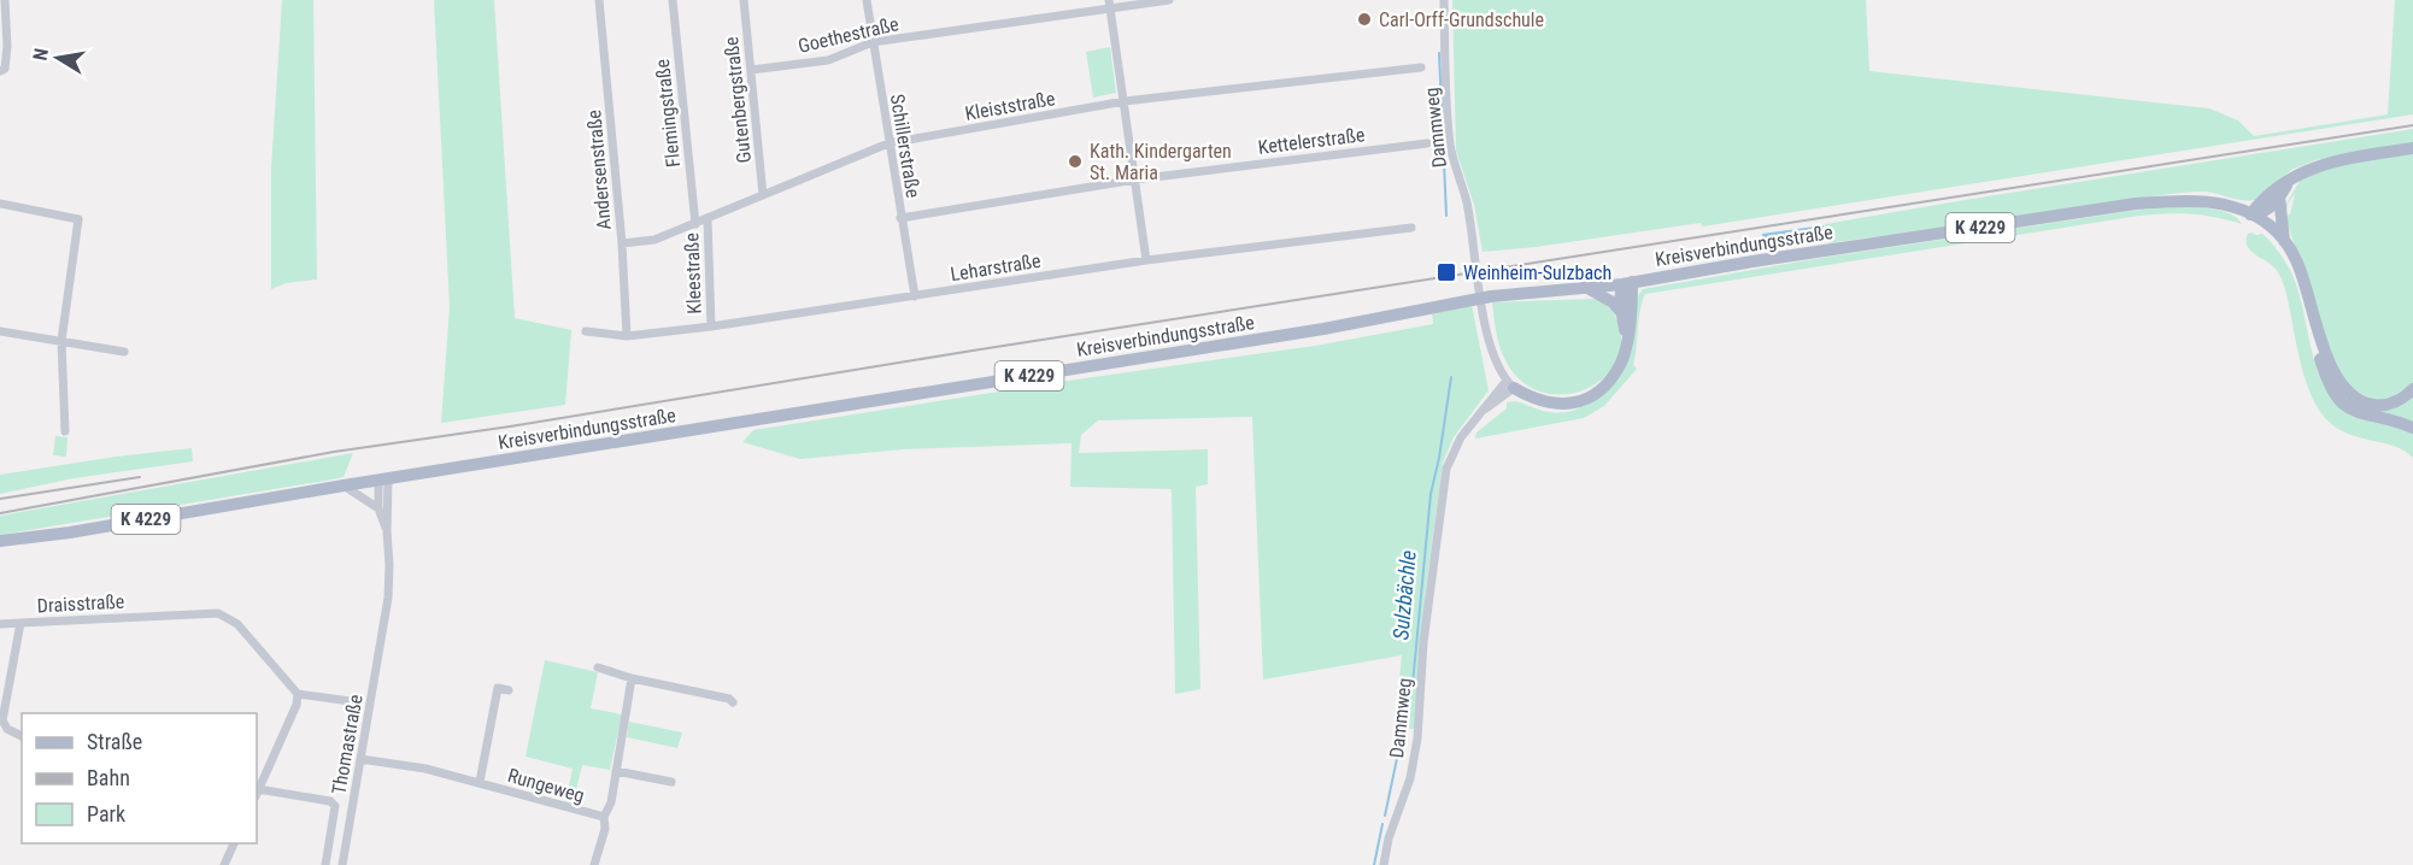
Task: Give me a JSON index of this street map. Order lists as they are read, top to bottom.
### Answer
{
  "streets": {
    "main road": ["K 4229", "Kreisverbindungsstraße"],
    "street": [
      "Goethestraße",
      "Gutenbergstraße",
      "Kleiststraße",
      "Flemingstraße",
      "Dammweg",
      "Kettelerstraße",
      "Schillerstraße",
      "Andersenstraße",
      "Leharstraße",
      "Kleestraße",
      "Draisstraße",
      "Thomastraße",
      "Rungeweg"
    ]
  },
  "crossings": [
    ["Goethestraße", "Gutenbergstraße"],
    ["Goethestraße", "Schillerstraße"],
    ["Gutenbergstraße", "Kleiststraße"],
    ["Kleiststraße", "Flemingstraße"],
    ["Kleiststraße", "Schillerstraße"],
    ["Kleiststraße", "Andersenstraße"],
    ["Kleiststraße", "Kleestraße"],
    ["Kettelerstraße", "Schillerstraße"],
    ["Schillerstraße", "Leharstraße"],
    ["Andersenstraße", "Leharstraße"],
    ["K 4229", "Kreisverbindungsstraße"],
    ["Leharstraße", "Kleestraße"],
    ["Thomastraße", "Rungeweg"]
  ],
  "water": ["Sulzbächle"],
  "places": {
    "other": ["Carl-Orff-Grundschule", "Kath. Kindergarten St. Maria"],
    "transit": ["Weinheim-Sulzbach"]
  },
  "legend": ["Straße", "Bahn", "Park"],
  "north": "left"
}
